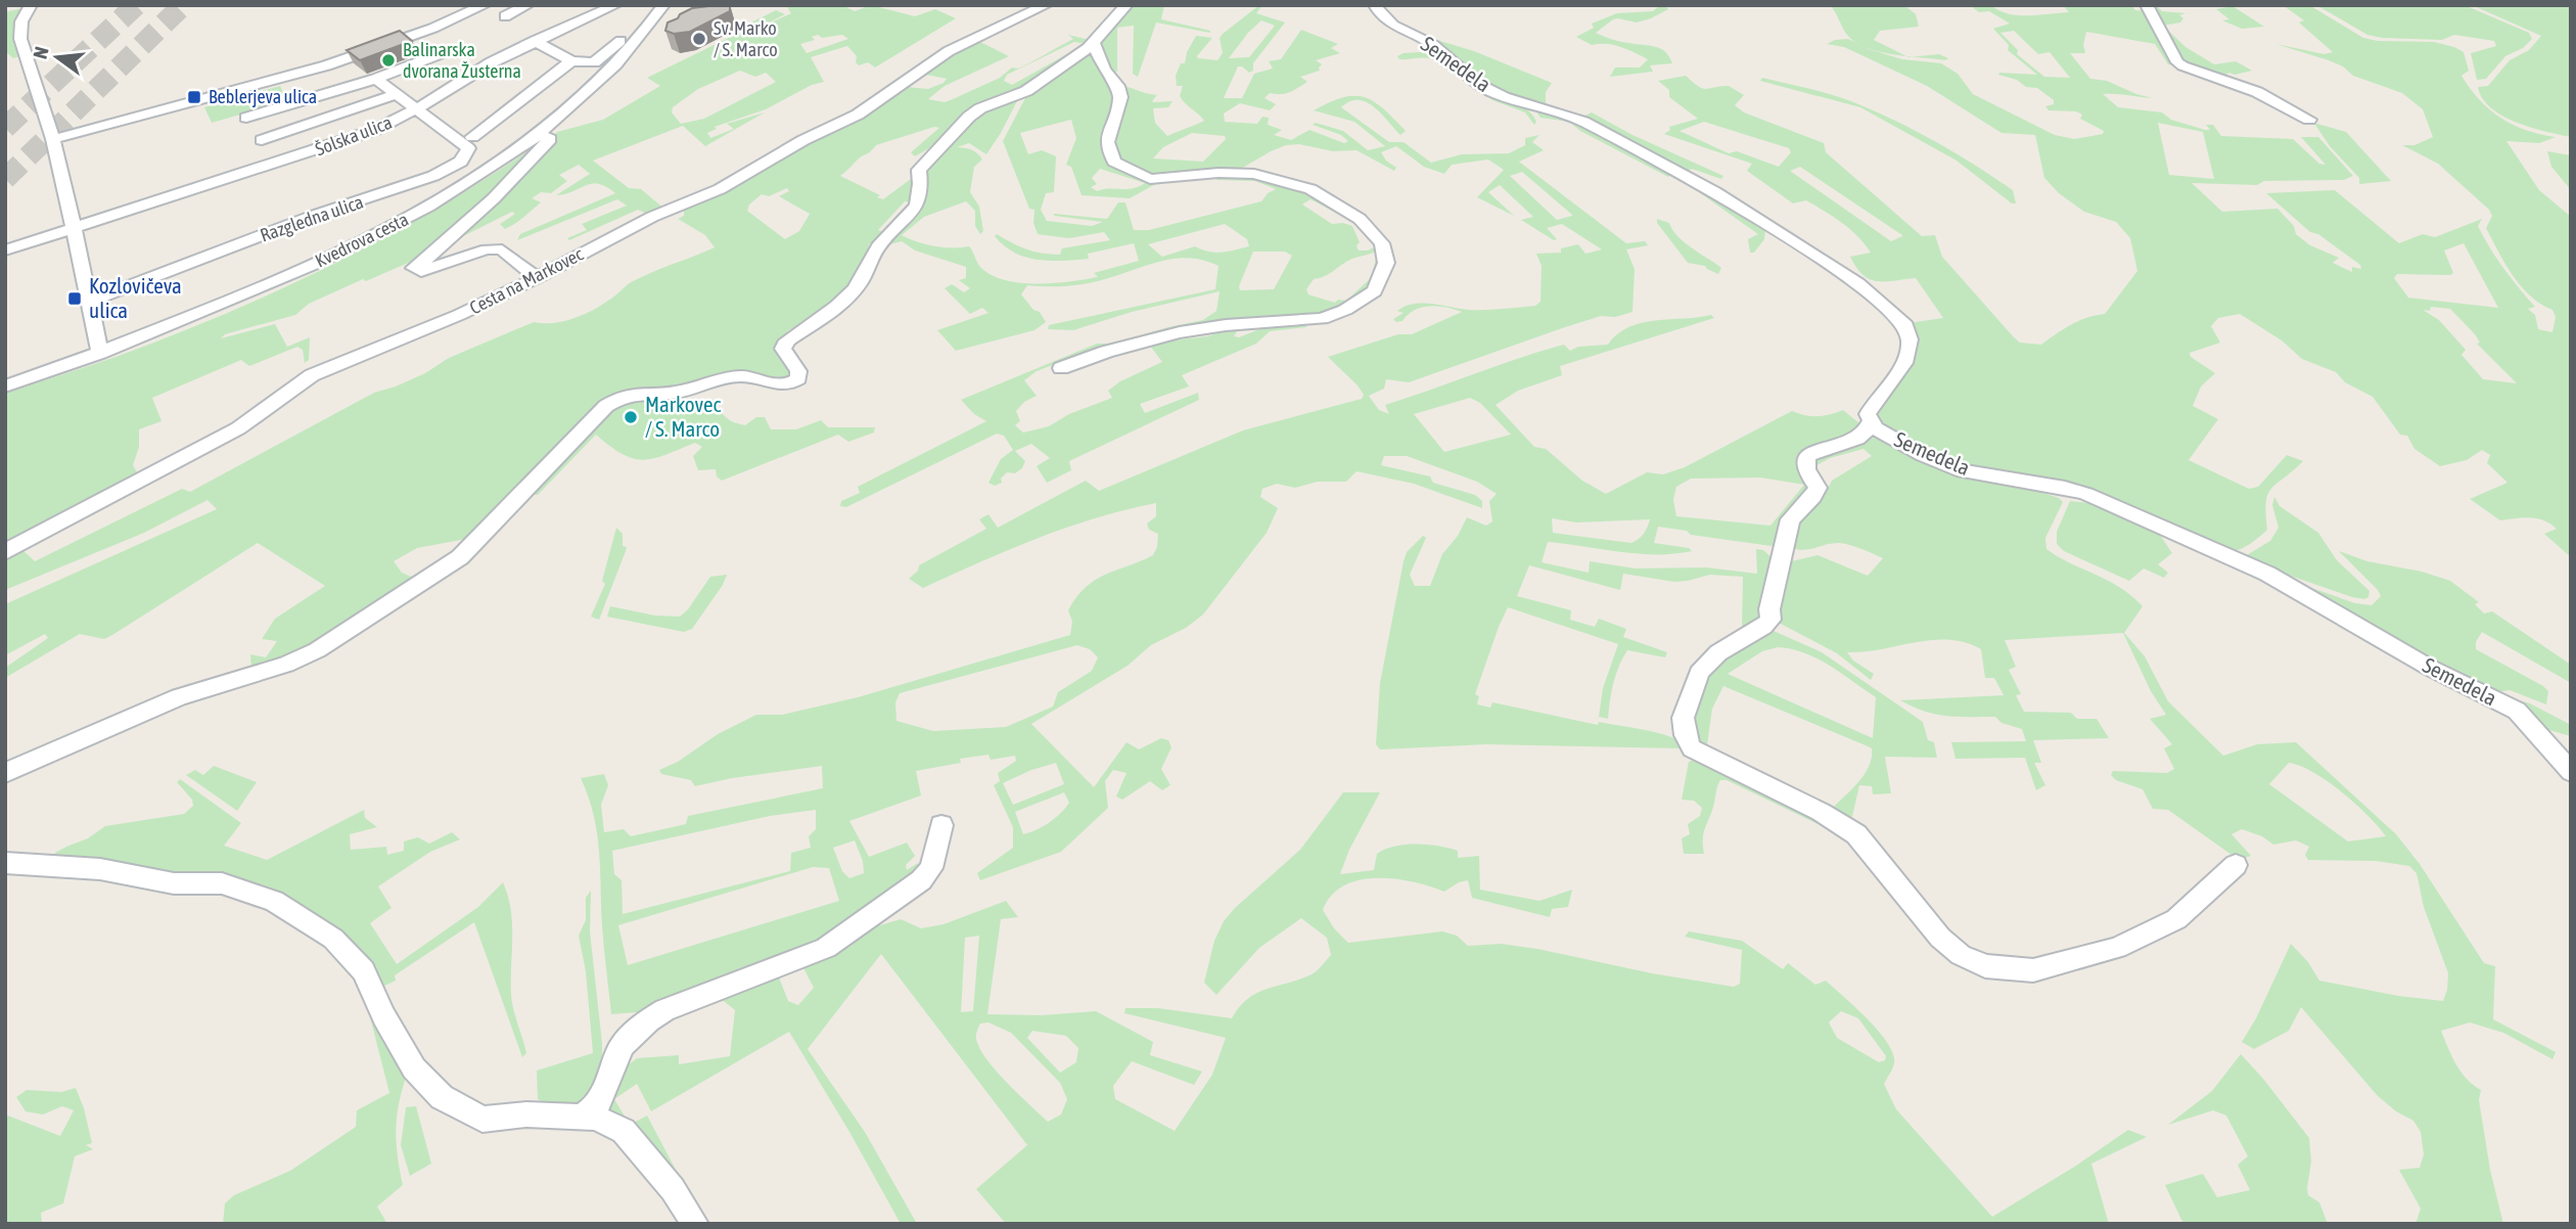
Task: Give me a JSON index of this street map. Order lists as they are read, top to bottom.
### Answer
{
  "streets": {
    "street": [
      "Semedela",
      "Šolska ulica",
      "Razgledna ulica",
      "Kvedrova cesta",
      "Cesta na Markovec"
    ]
  },
  "crossings": [
    ["Šolska ulica", "Razgledna ulica"]
  ],
  "places": {
    "other": ["Sv. Marko / S. Marco", "Balinarska dvorana Žusterna", "Markovec / S. Marco"],
    "transit": ["Beblerjeva ulica", "Kozlovičeva ulica"]
  },
  "north": "left"
}
